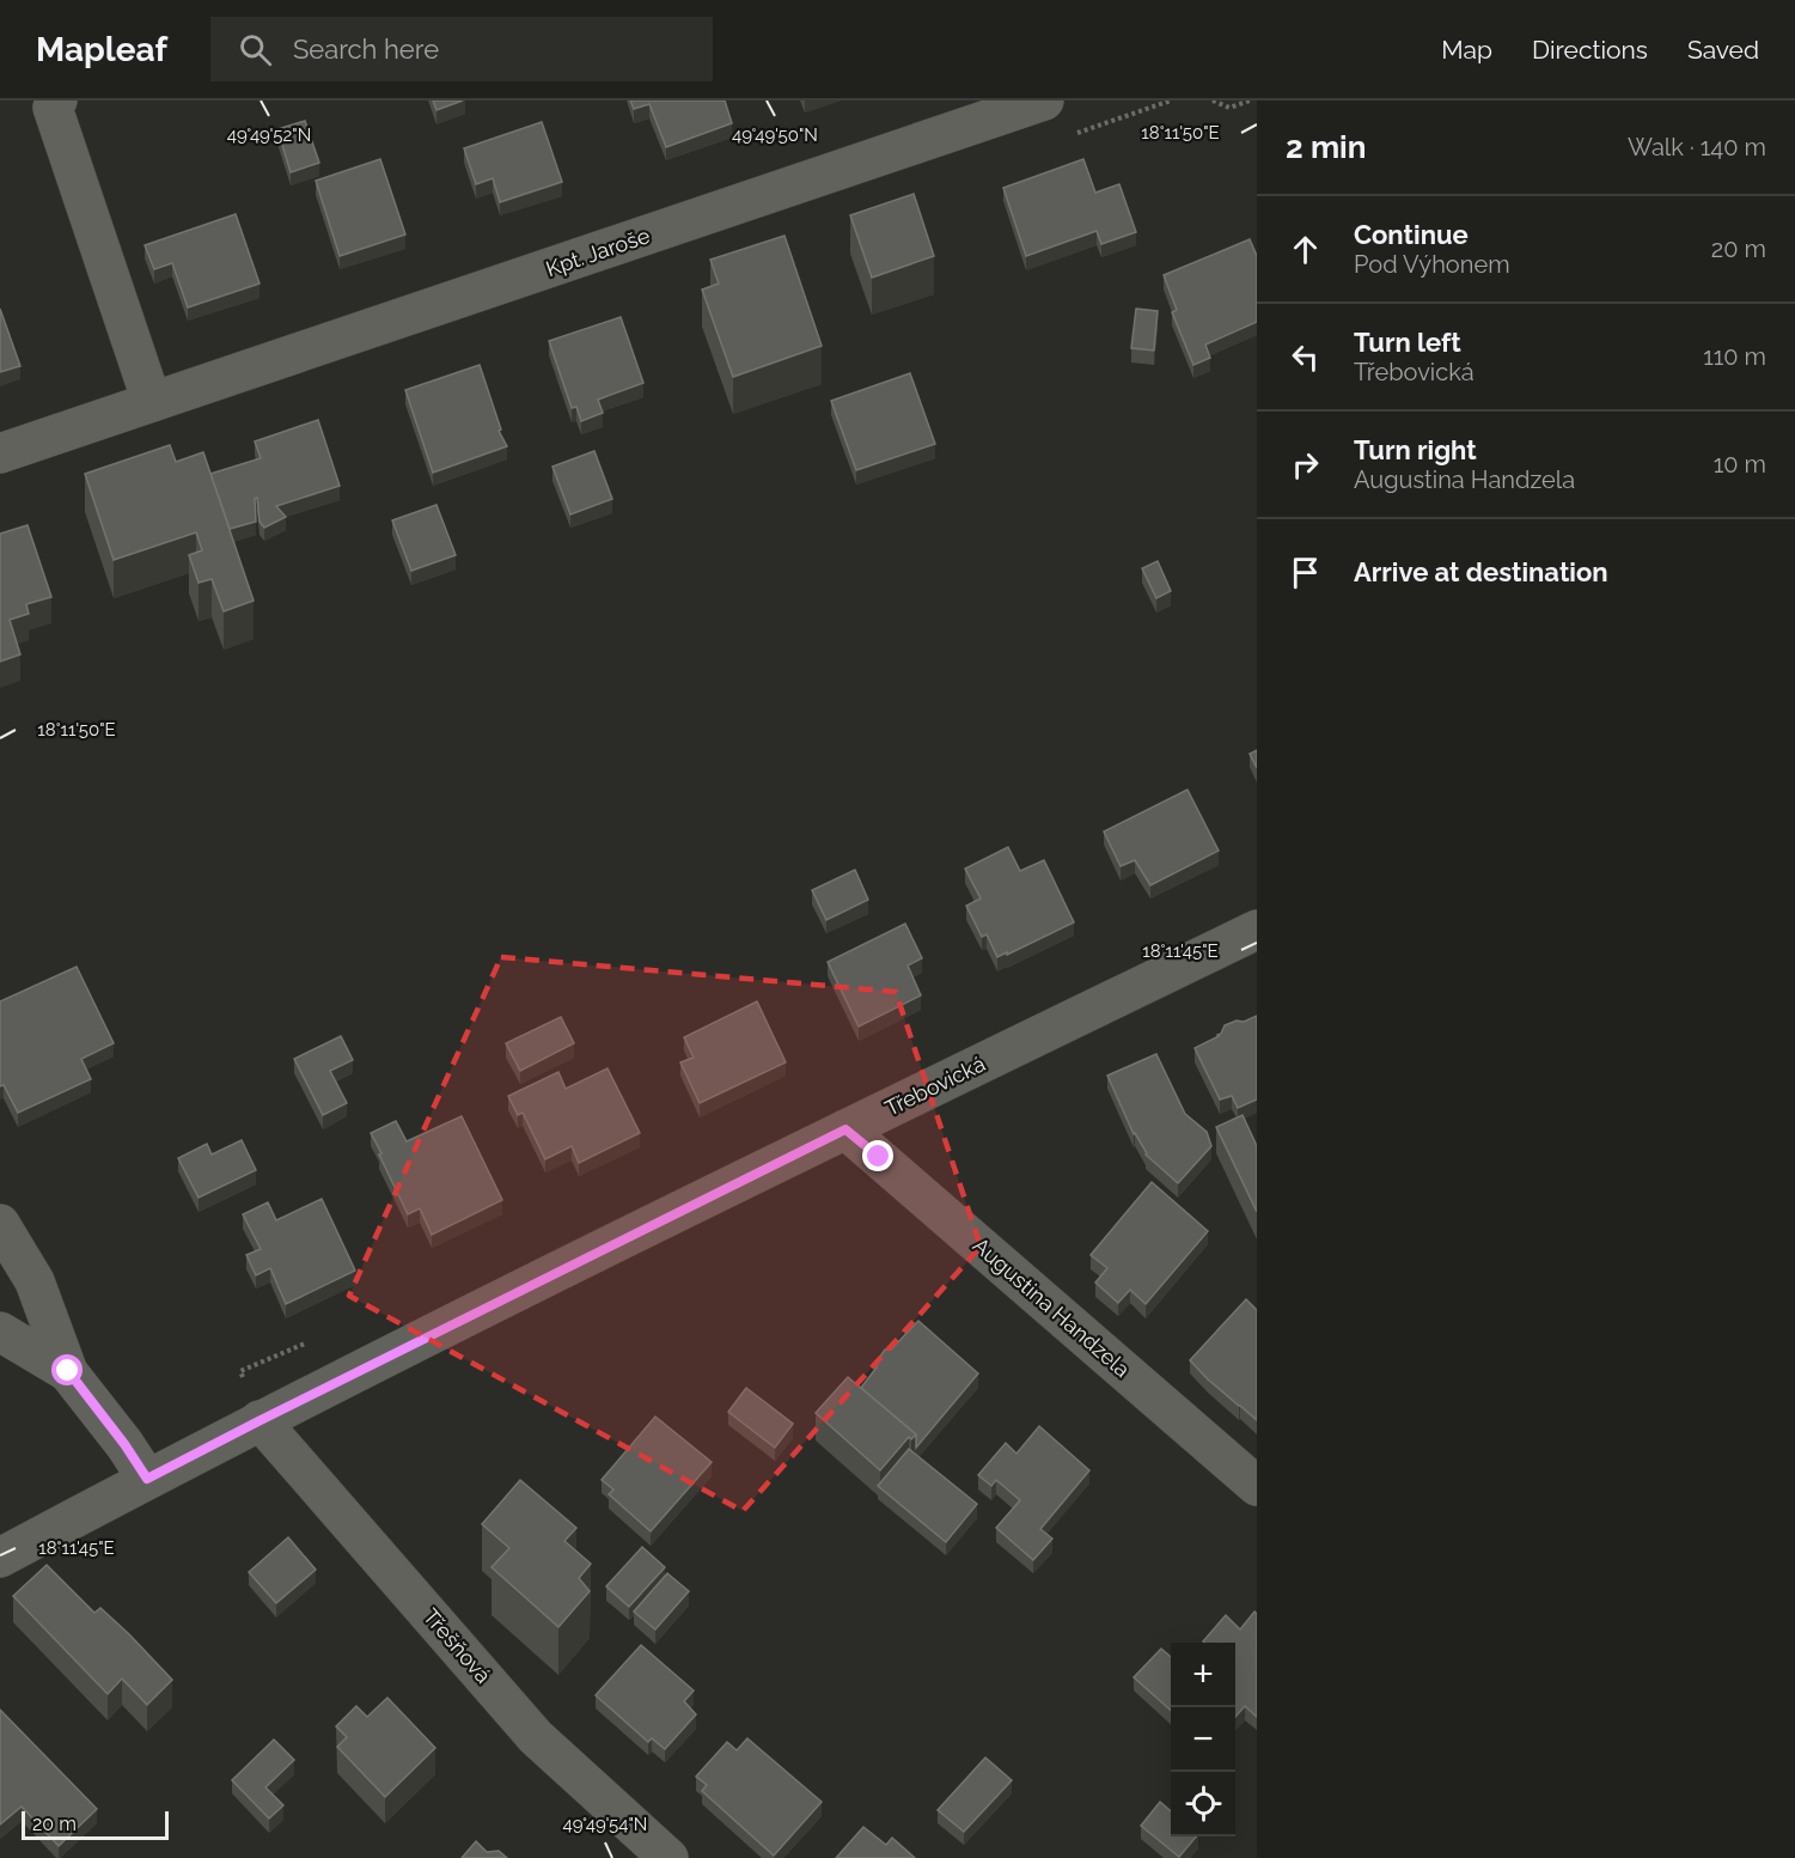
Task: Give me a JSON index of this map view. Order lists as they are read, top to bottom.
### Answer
{
  "streets": {
    "street": [
      "Kpt. Jaroše",
      "Třebovická",
      "Augustina Handzela",
      "Třešňová"
    ]
  },
  "crossings": [
    ["Třebovická", "Augustina Handzela"],
    ["Třebovická", "Třešňová"]
  ],
  "scale_bar": "20 m",
  "page": {
    "header": "Mapleaf",
    "search": "Search here",
    "nav": ["Map", "Directions", "Saved"],
    "heading": ["2 min", "Walk · 140 m"],
    "list": [
      ["Continue", "Pod Výhonem", "20 m"],
      ["Turn left", "Třebovická", "110 m"],
      ["Turn right", "Augustina Handzela", "10 m"],
      "Arrive at destination"
    ],
    "map_buttons": ["+", "−"],
    "scale": "20 m"
  },
  "coordinates": [
    "18°11'50\"E",
    "49°49'52\"N",
    "49°49'50\"N",
    "18°11'45\"E",
    "49°49'54\"N"
  ]
}
